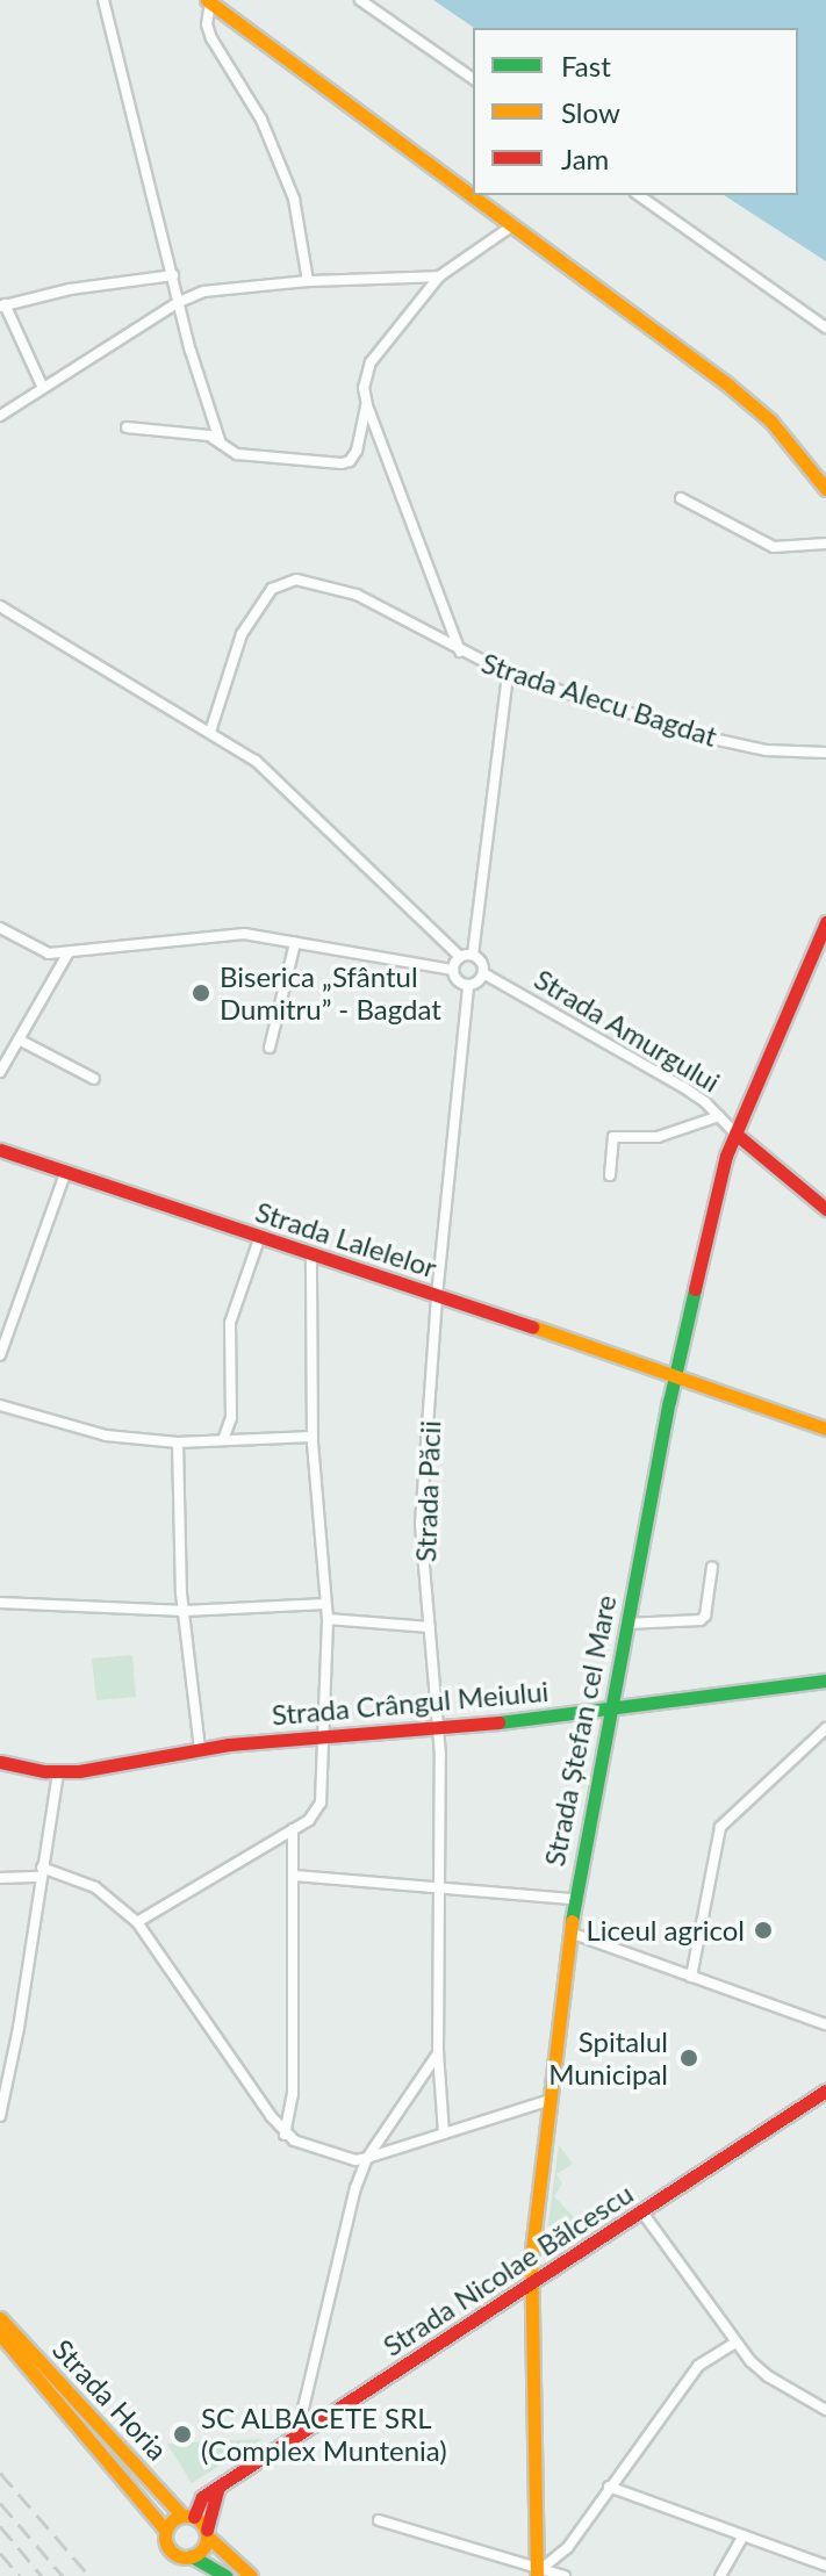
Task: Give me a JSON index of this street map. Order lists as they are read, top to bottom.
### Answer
{
  "streets": {
    "street": [
      "Strada Alecu Bagdat",
      "Strada Amurgului",
      "Strada Lalelelor",
      "Strada Păcii",
      "Strada Crângul Meiului",
      "Strada Ștefan cel Mare",
      "Strada Nicolae Bălcescu",
      "Strada Horia"
    ]
  },
  "crossings": [
    ["Strada Amurgului", "Strada Păcii"],
    ["Strada Amurgului", "Strada Ștefan cel Mare"],
    ["Strada Lalelelor", "Strada Păcii"],
    ["Strada Lalelelor", "Strada Ștefan cel Mare"],
    ["Strada Păcii", "Strada Crângul Meiului"],
    ["Strada Crângul Meiului", "Strada Ștefan cel Mare"],
    ["Strada Ștefan cel Mare", "Strada Nicolae Bălcescu"],
    ["Strada Nicolae Bălcescu", "Strada Horia"]
  ],
  "places": [
    "Biserica „Sfântul Dumitru” - Bagdat",
    "Liceul agricol",
    "Spitalul Municipal",
    "SC ALBACETE SRL (Complex Muntenia)"
  ],
  "legend": ["Fast", "Slow", "Jam"]
}
